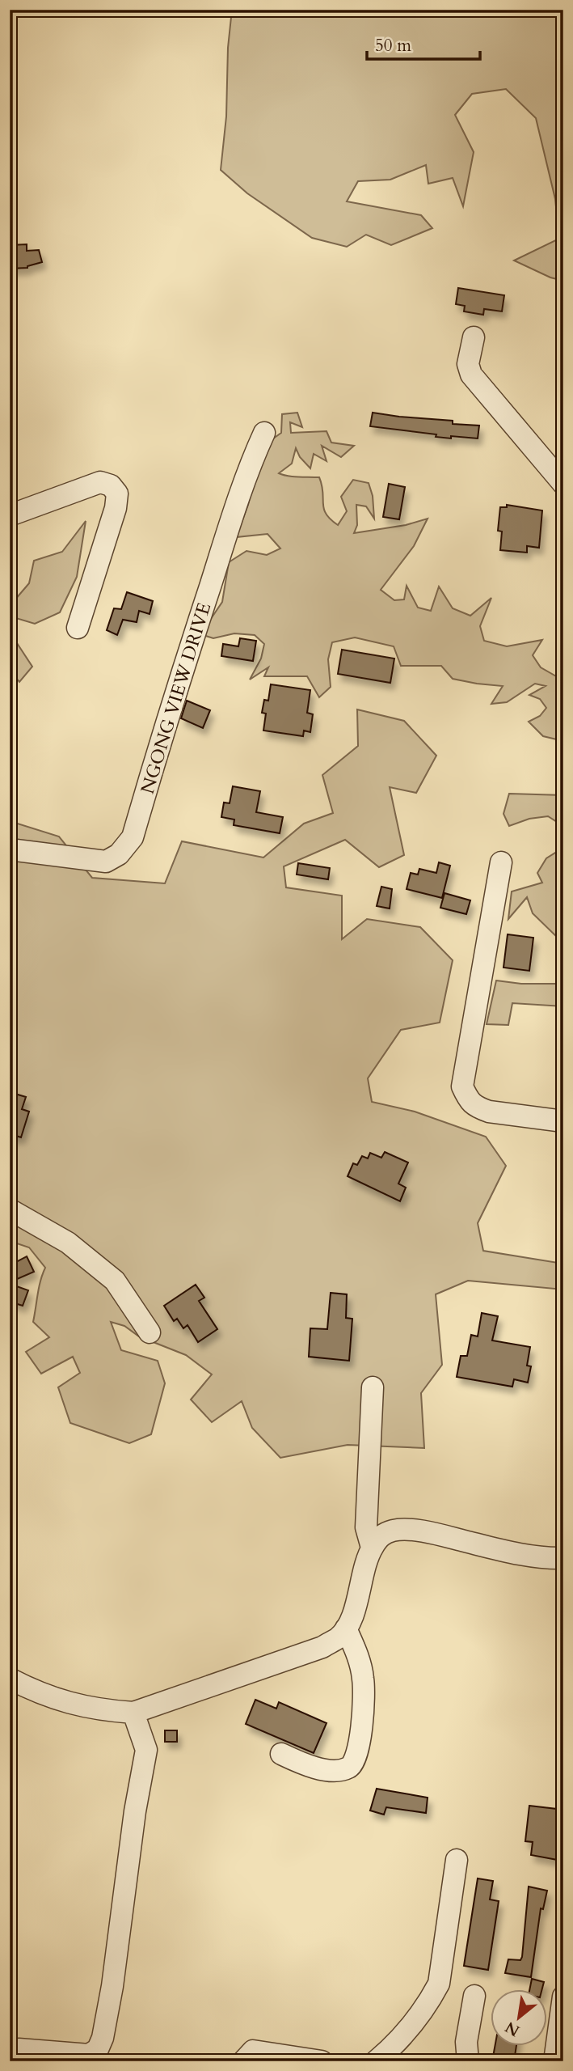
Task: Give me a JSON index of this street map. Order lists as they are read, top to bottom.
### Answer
{
  "streets": {
    "street": ["NGONG VIEW DRIVE"]
  },
  "scale_bar": "50 m",
  "north": "bottom left"
}
